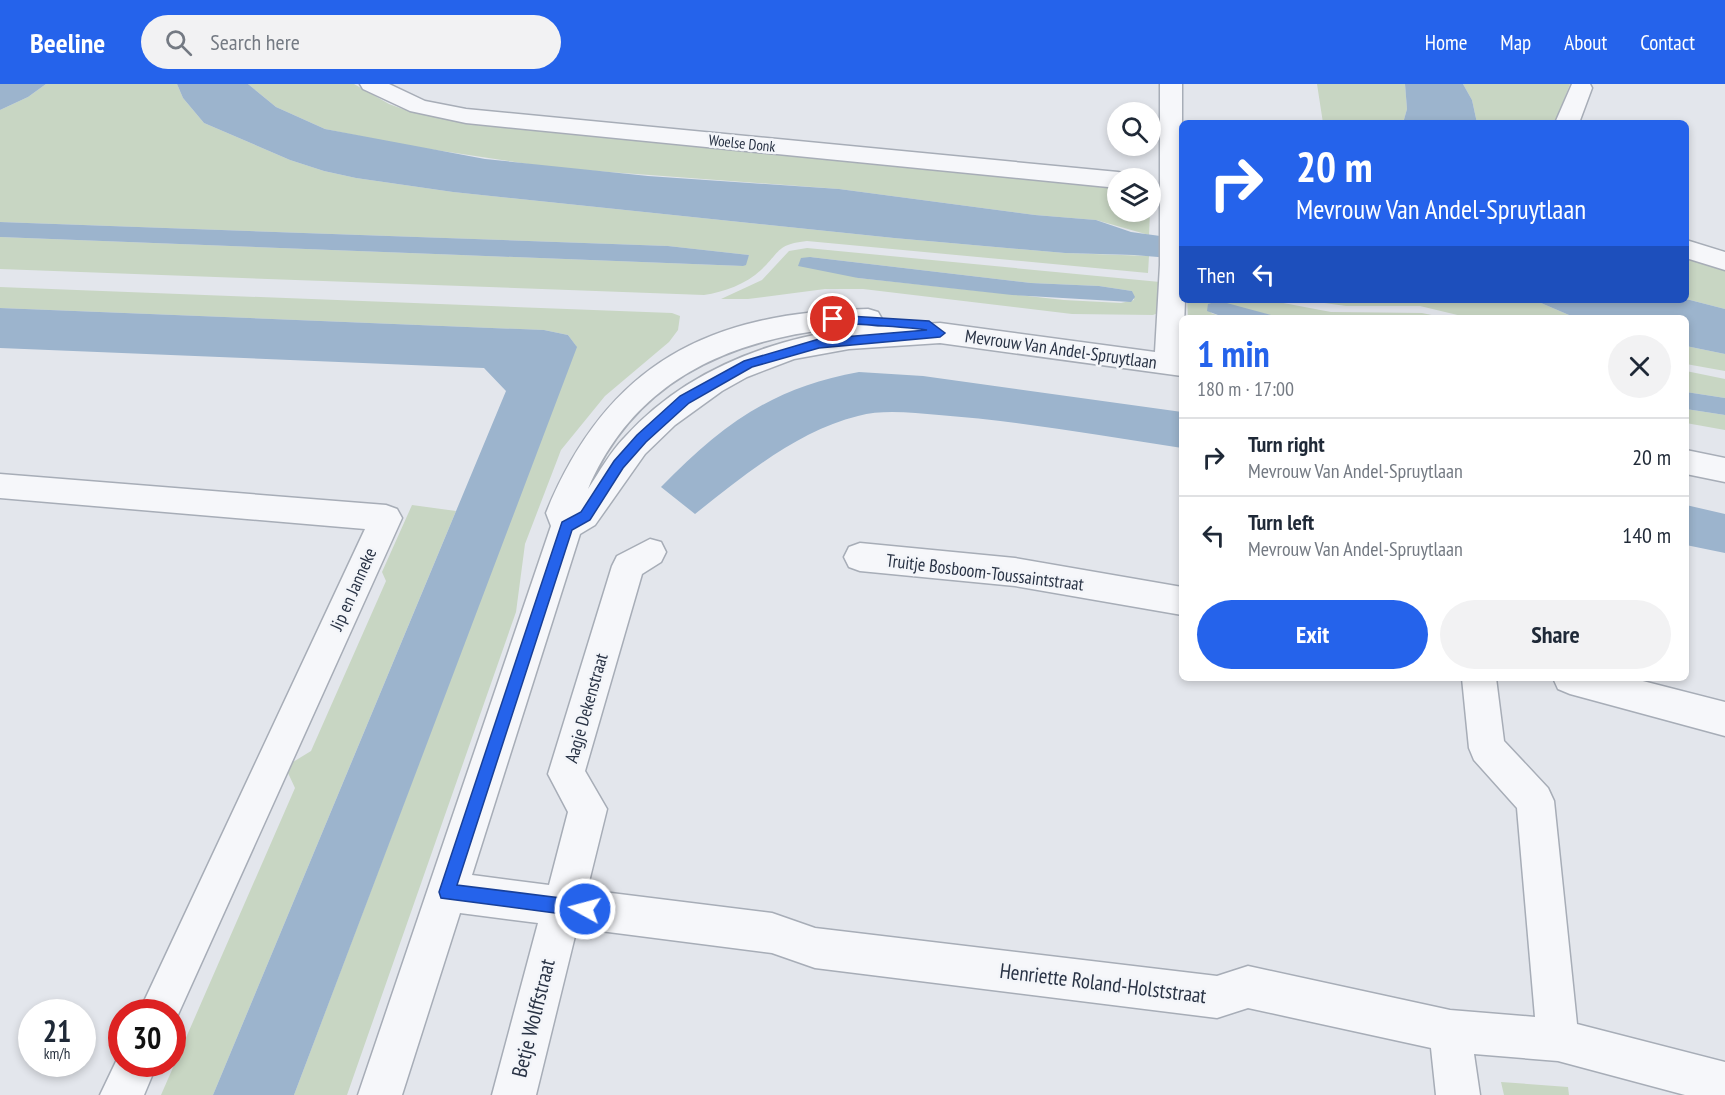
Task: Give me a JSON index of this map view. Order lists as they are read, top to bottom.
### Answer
{
  "streets": {
    "street": [
      "Woelse Donk",
      "Mevrouw Van Andel-Spruytlaan",
      "Truitje Bosboom-Toussaintstraat",
      "Jip en Janneke",
      "Aagje Dekenstraat",
      "Henriette Roland-Holststraat",
      "Betje Wolffstraat"
    ]
  },
  "crossings": [
    ["Mevrouw Van Andel-Spruytlaan", "Henriette Roland-Holststraat"],
    ["Aagje Dekenstraat", "Henriette Roland-Holststraat"],
    ["Aagje Dekenstraat", "Betje Wolffstraat"],
    ["Henriette Roland-Holststraat", "Betje Wolffstraat"]
  ],
  "page": {
    "header": "Beeline",
    "search": "Search here",
    "nav": [
      "Home",
      "Map",
      "About",
      "Contact"
    ],
    "turn": ["20 m", "Mevrouw Van Andel-Spruytlaan"],
    "then": "Then",
    "heading": ["1 min", "180 m · 17:00"],
    "list": [
      {
        "name": "Turn right",
        "note": "Mevrouw Van Andel-Spruytlaan",
        "value": "20 m"
      },
      {
        "name": "Turn left",
        "note": "Mevrouw Van Andel-Spruytlaan",
        "value": "140 m"
      }
    ],
    "buttons": ["Exit", "Share"],
    "speed": "21 km/h",
    "limit": "30"
  }
}
